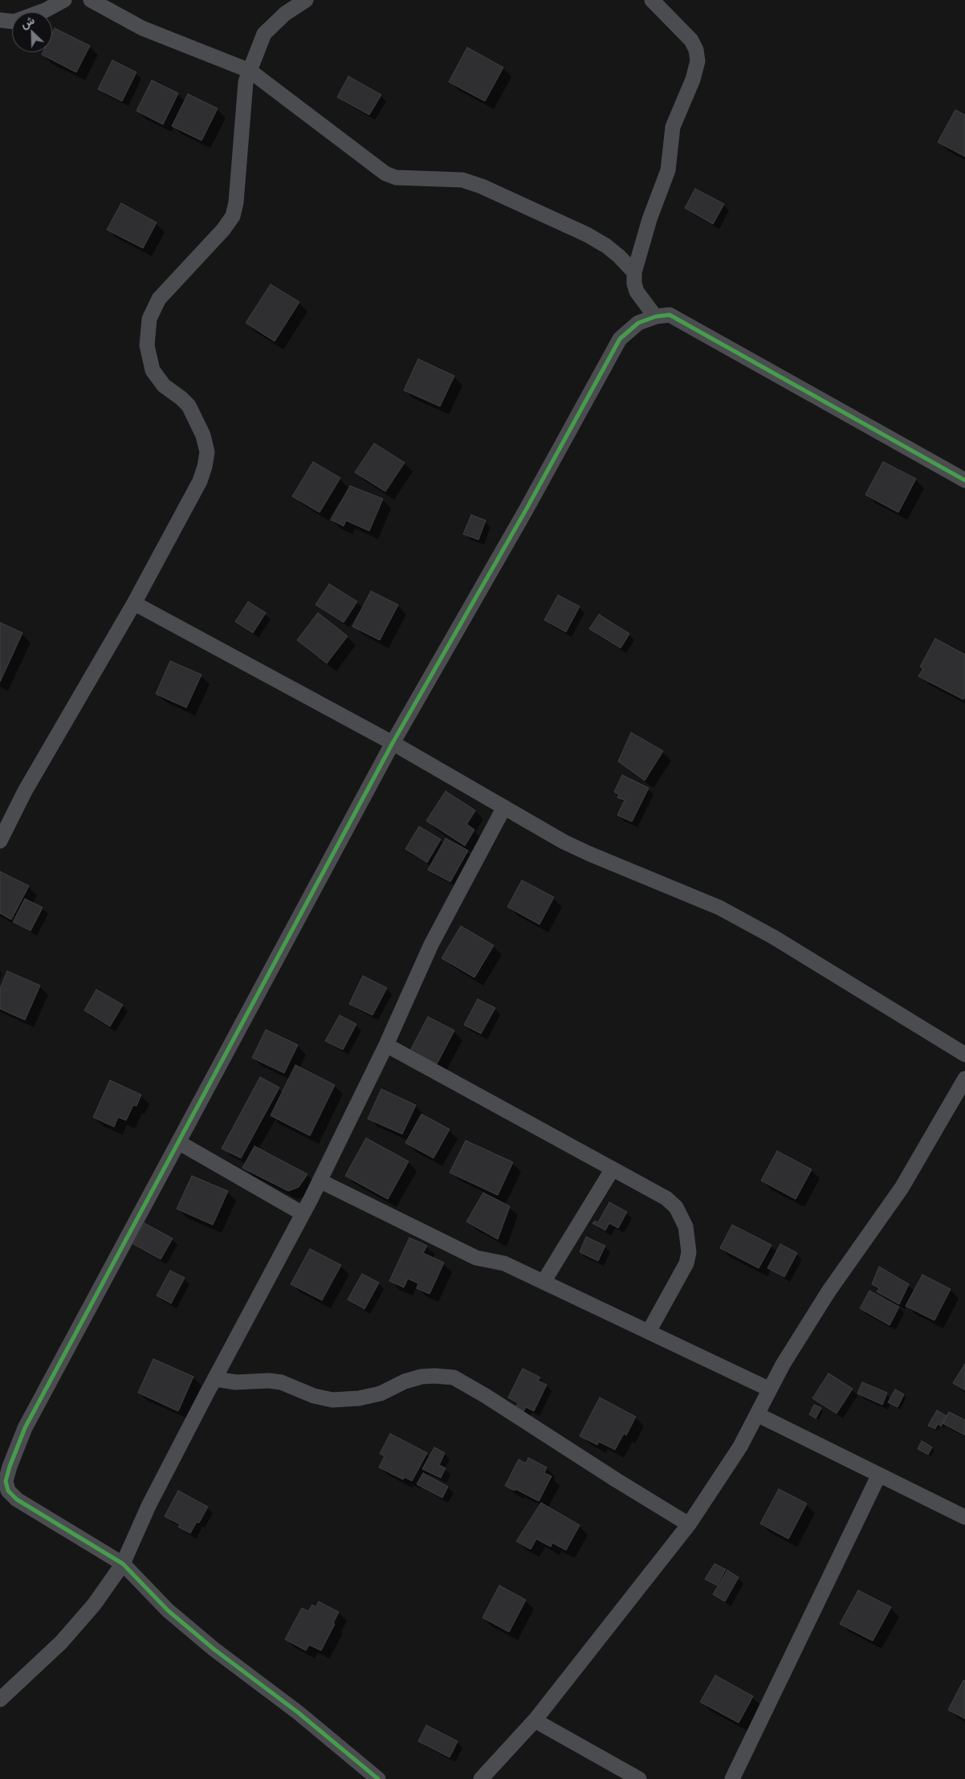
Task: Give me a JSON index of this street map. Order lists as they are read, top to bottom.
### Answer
{
  "north": "top left"
}
